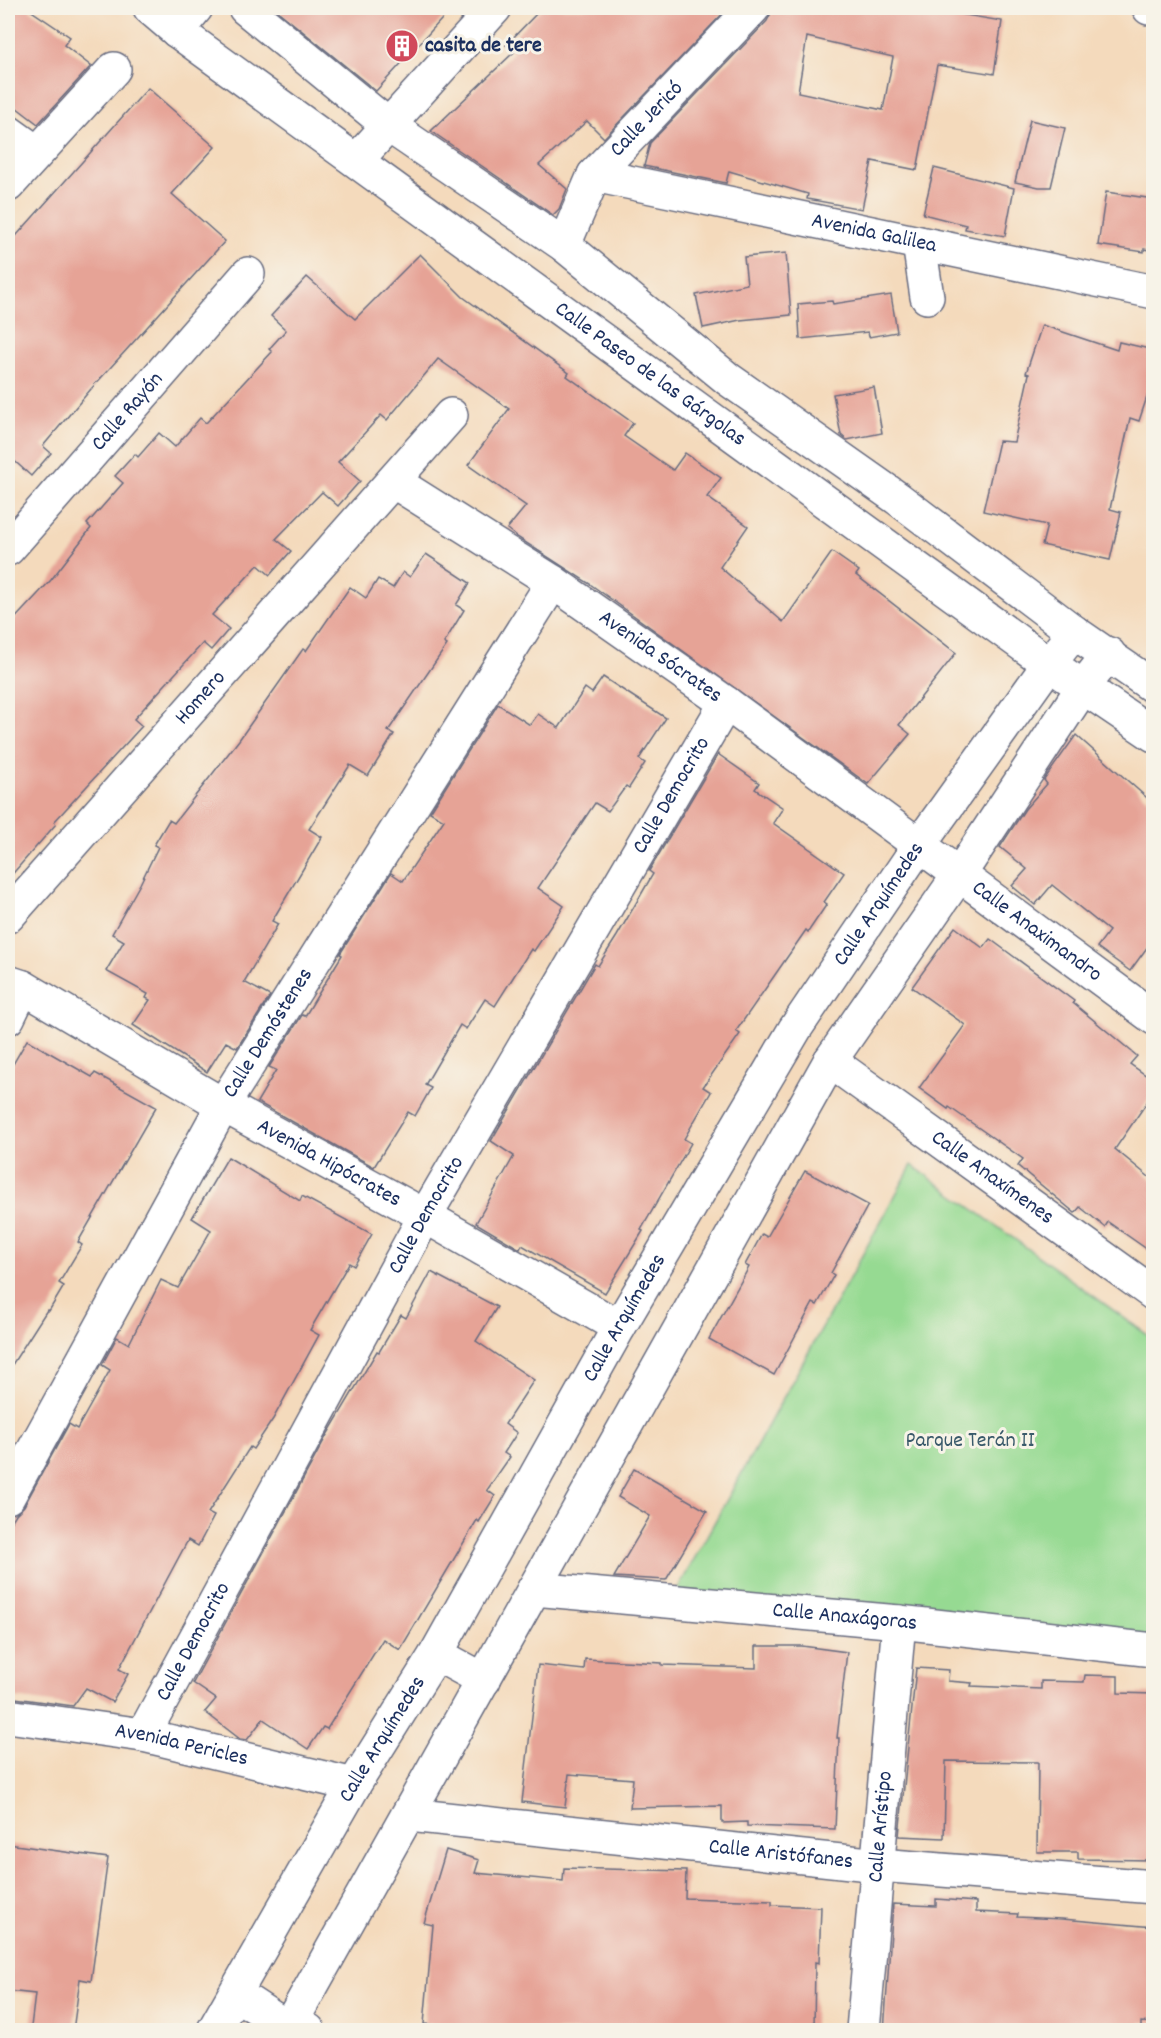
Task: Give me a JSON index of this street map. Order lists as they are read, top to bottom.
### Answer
{
  "streets": {
    "street": [
      "Calle Jericó",
      "Avenida Galilea",
      "Calle Paseo de las Gárgolas",
      "Calle Rayón",
      "Avenida Sócrates",
      "Homero",
      "Calle Democrito",
      "Calle Arquímedes",
      "Calle Anaximandro",
      "Calle Demóstenes",
      "Avenida Hipócrates",
      "Calle Anaxímenes",
      "Calle Anaxágoras",
      "Avenida Pericles",
      "Calle Arístipo",
      "Calle Aristófanes"
    ]
  },
  "crossings": [
    ["Calle Jericó", "Avenida Galilea"],
    ["Calle Jericó", "Calle Paseo de las Gárgolas"],
    ["Calle Paseo de las Gárgolas", "Calle Arquímedes"],
    ["Avenida Sócrates", "Homero"],
    ["Avenida Sócrates", "Calle Democrito"],
    ["Avenida Sócrates", "Calle Arquímedes"],
    ["Avenida Sócrates", "Calle Anaximandro"],
    ["Avenida Sócrates", "Calle Demóstenes"],
    ["Calle Democrito", "Avenida Hipócrates"],
    ["Calle Democrito", "Avenida Pericles"],
    ["Calle Arquímedes", "Calle Anaximandro"],
    ["Calle Arquímedes", "Avenida Hipócrates"],
    ["Calle Arquímedes", "Avenida Pericles"],
    ["Calle Demóstenes", "Avenida Hipócrates"],
    ["Calle Anaxágoras", "Calle Arístipo"],
    ["Calle Arístipo", "Calle Aristófanes"]
  ],
  "parks": ["Parque Terán II"],
  "places": {
    "building": ["casita de tere"]
  }
}
